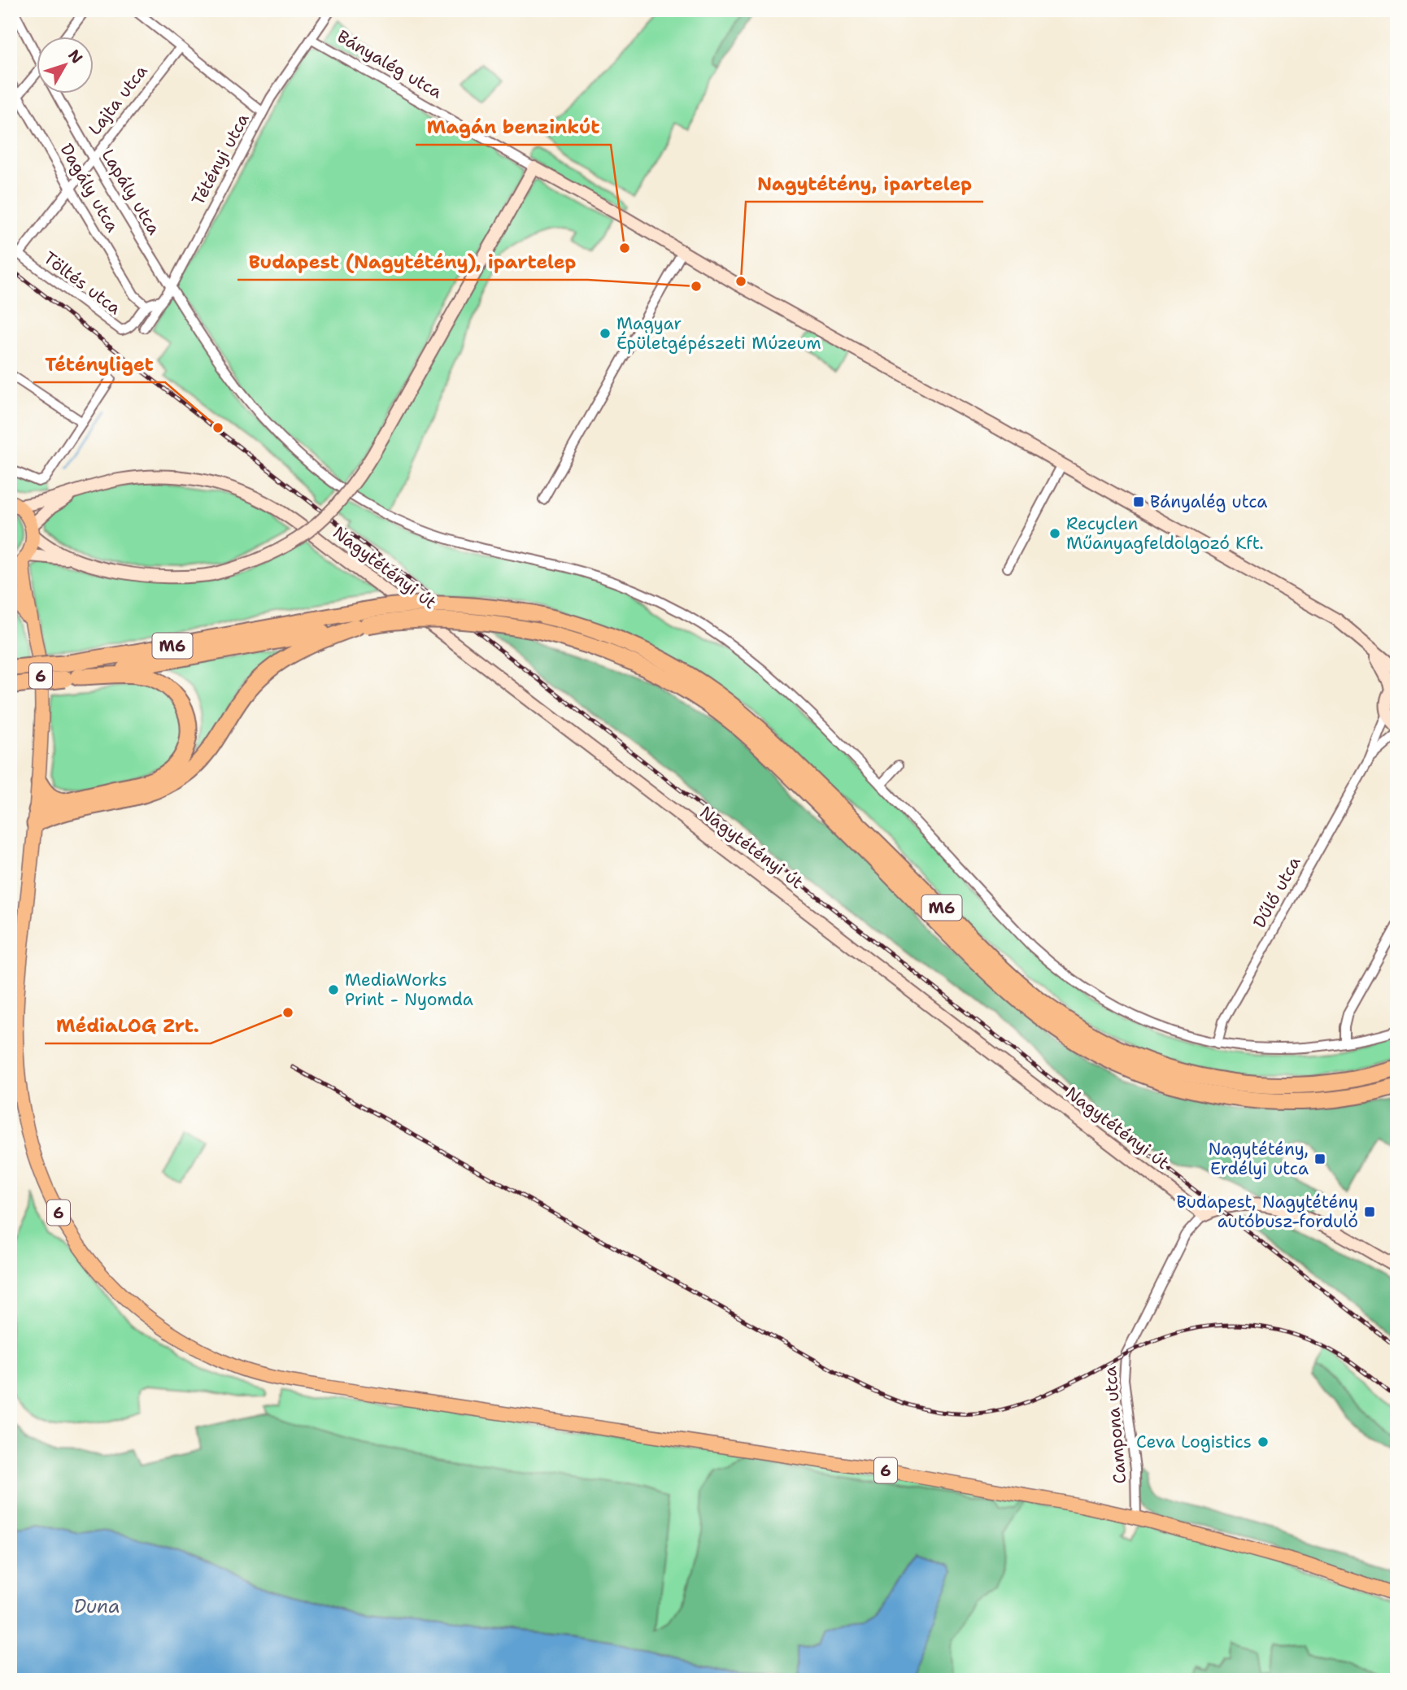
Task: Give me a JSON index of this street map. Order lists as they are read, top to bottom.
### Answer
{
  "streets": {
    "highway": ["M6"],
    "main road": ["6"],
    "street": [
      "Bányalég utca",
      "Lajta utca",
      "Tétényi utca",
      "Dagály utca",
      "Lapály utca",
      "Töltés utca",
      "Nagytétényi út",
      "Dűlő utca",
      "Campona utca"
    ]
  },
  "crossings": [
    ["Bányalég utca", "Tétényi utca"],
    ["Bányalég utca", "Dűlő utca"],
    ["Lajta utca", "Dagály utca"],
    ["Lajta utca", "Lapály utca"],
    ["Lajta utca", "Töltés utca"],
    ["Tétényi utca", "Lapály utca"],
    ["Tétényi utca", "Töltés utca"],
    ["Dagály utca", "Töltés utca"],
    ["Lapály utca", "Dűlő utca"],
    ["Nagytétényi út", "6"],
    ["Nagytétényi út", "Campona utca"],
    ["6", "Campona utca"]
  ],
  "water": ["Duna"],
  "places": {
    "other": [
      "Magán benzinkút",
      "Nagytétény, ipartelep",
      "Budapest (Nagytétény), ipartelep",
      "Magyar Épületgépészeti Múzeum",
      "Tétényliget",
      "Recyclen Műanyagfeldolgozó Kft.",
      "MediaWorks Print - Nyomda",
      "MédiaLOG Zrt.",
      "Ceva Logistics"
    ],
    "transit": ["Bányalég utca", "Nagytétény, Erdélyi utca", "Budapest, Nagytétény autóbusz-forduló"]
  },
  "north": "top right"
}
